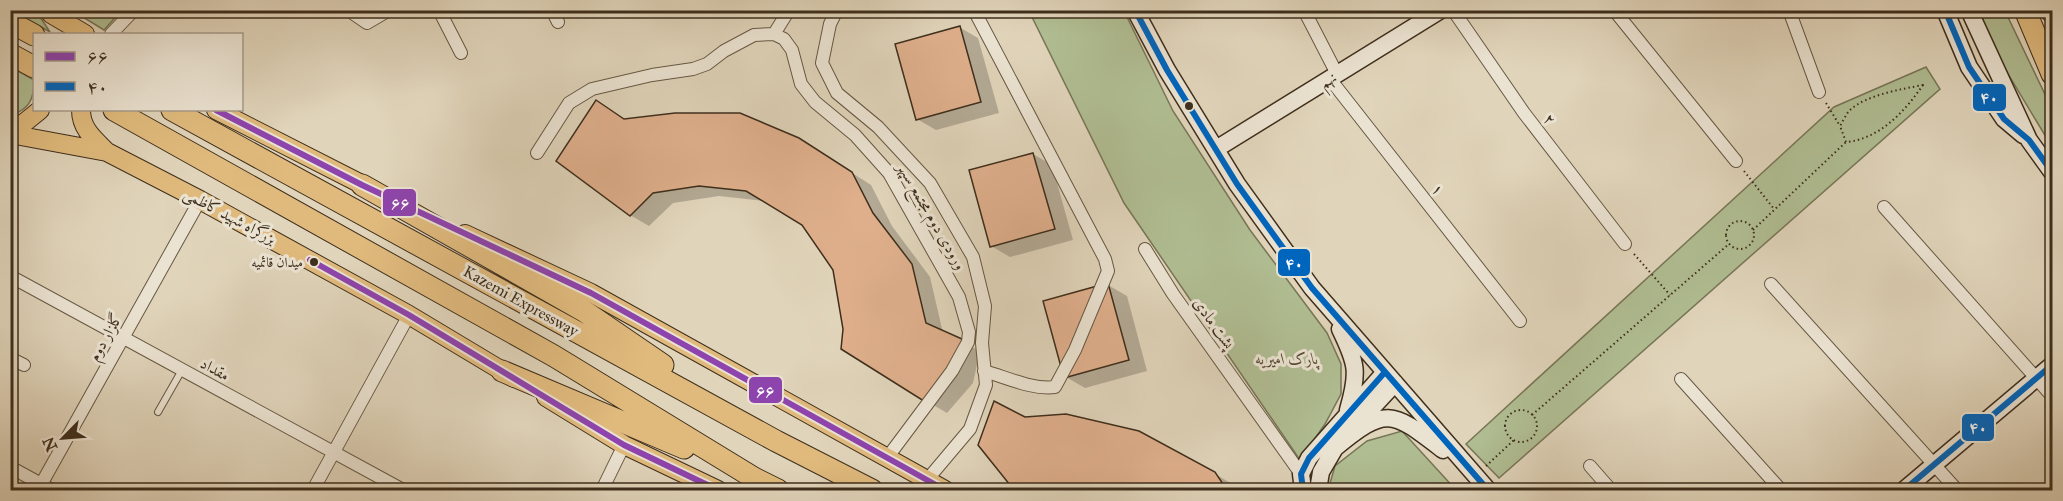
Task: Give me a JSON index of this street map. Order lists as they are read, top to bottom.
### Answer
{
  "streets": {
    "highway": ["Kazemi Expressway"],
    "main road": ["بزرگراه شهید کاظمی"],
    "street": [
      "نهم",
      "۲",
      "۱",
      "ورودی دوم مجتمع سپهر",
      "پشت مادی",
      "گلزار دوم",
      "مقداد"
    ]
  },
  "crossings": [
    ["نهم", "۱"],
    ["بزرگراه شهید کاظمی", "گلزار دوم"],
    ["گلزار دوم", "مقداد"]
  ],
  "parks": ["پارک امیریه"],
  "places": ["میدان قائمیه"],
  "lines": ["transit line ۴۰", "transit line ۶۶"],
  "legend": ["۶۶", "۴۰"],
  "north": "bottom left"
}
